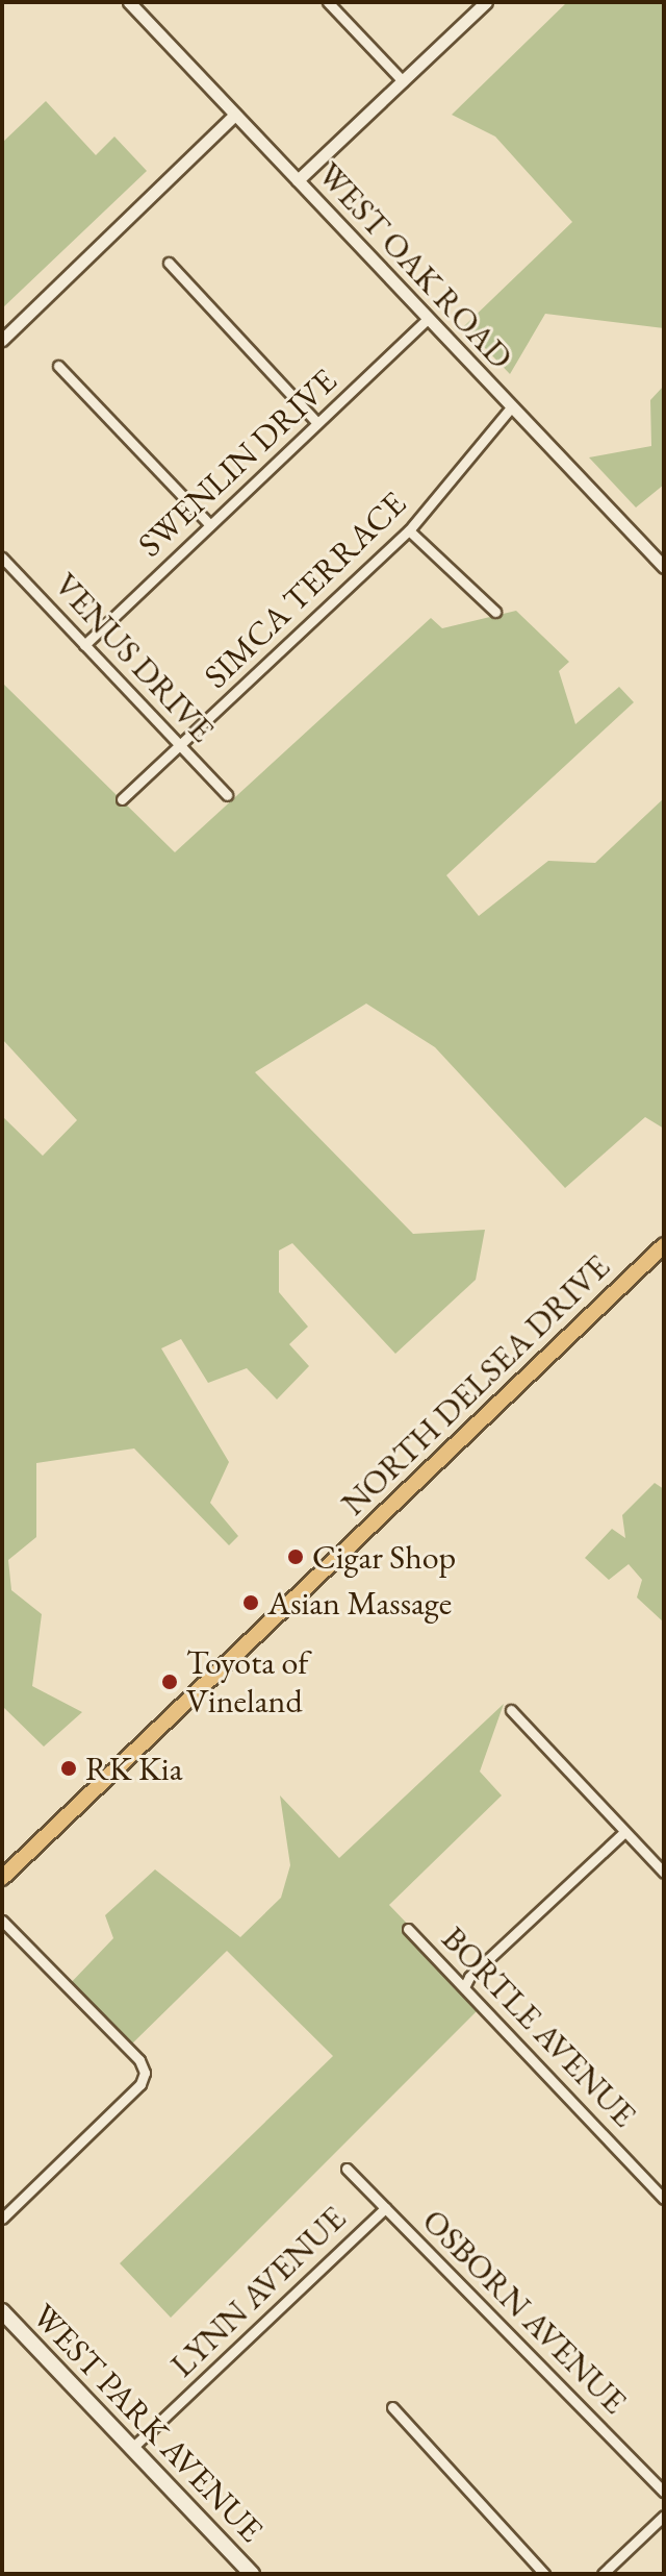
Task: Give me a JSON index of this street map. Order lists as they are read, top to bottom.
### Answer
{
  "streets": {
    "main road": ["NORTH DELSEA DRIVE", "WEST PARK AVENUE"],
    "street": [
      "WEST OAK ROAD",
      "SWENLIN DRIVE",
      "SIMCA TERRACE",
      "VENUS DRIVE",
      "BORTLE AVENUE",
      "LYNN AVENUE",
      "OSBORN AVENUE"
    ]
  },
  "crossings": [
    ["WEST OAK ROAD", "SWENLIN DRIVE"],
    ["WEST OAK ROAD", "SIMCA TERRACE"],
    ["SWENLIN DRIVE", "VENUS DRIVE"],
    ["SIMCA TERRACE", "VENUS DRIVE"],
    ["LYNN AVENUE", "OSBORN AVENUE"],
    ["LYNN AVENUE", "WEST PARK AVENUE"]
  ],
  "places": [
    "Cigar Shop",
    "Asian Massage",
    "Toyota of Vineland",
    "RK Kia"
  ]
}
